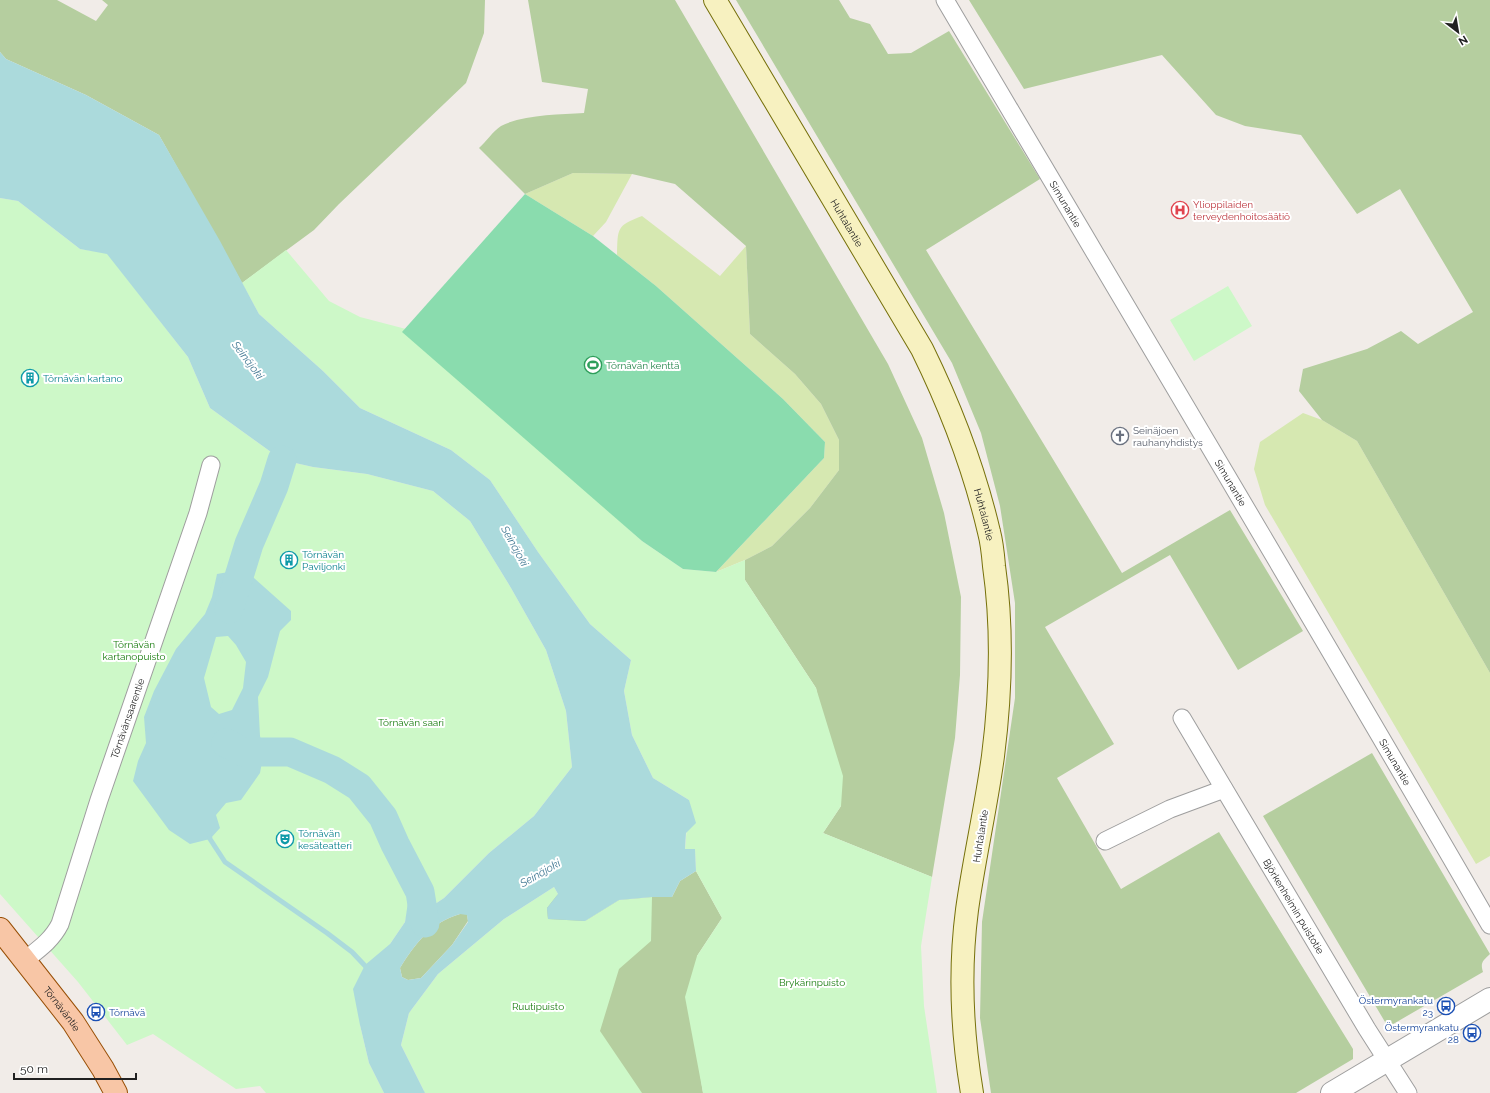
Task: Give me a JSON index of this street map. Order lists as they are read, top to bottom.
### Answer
{
  "streets": {
    "main road": ["Huhtalantie", "Törnäväntie"],
    "street": ["Simunantie", "Törnävänsaarentie", "Björkenheimin puistotie"]
  },
  "crossings": [
    ["Törnävänsaarentie", "Törnäväntie"]
  ],
  "water": ["Seinäjoki"],
  "parks": [
    "Törnävän kartanopuisto",
    "Törnävän saari",
    "Brykärinpuisto",
    "Ruutipuisto"
  ],
  "places": {
    "hospital": ["Ylioppilaiden terveydenhoitosäätiö"],
    "sports": ["Törnävän kenttä"],
    "building": ["Törnävän kartano", "Törnävän Paviljonki"],
    "church": ["Seinäjoen rauhanyhdistys"],
    "theatre": ["Törnävän kesäteatteri"],
    "bus stop": ["Östermyrankatu 23", "Törnävä", "Östermyrankatu 28"]
  },
  "scale_bar": "50 m",
  "north": "bottom right"
}
